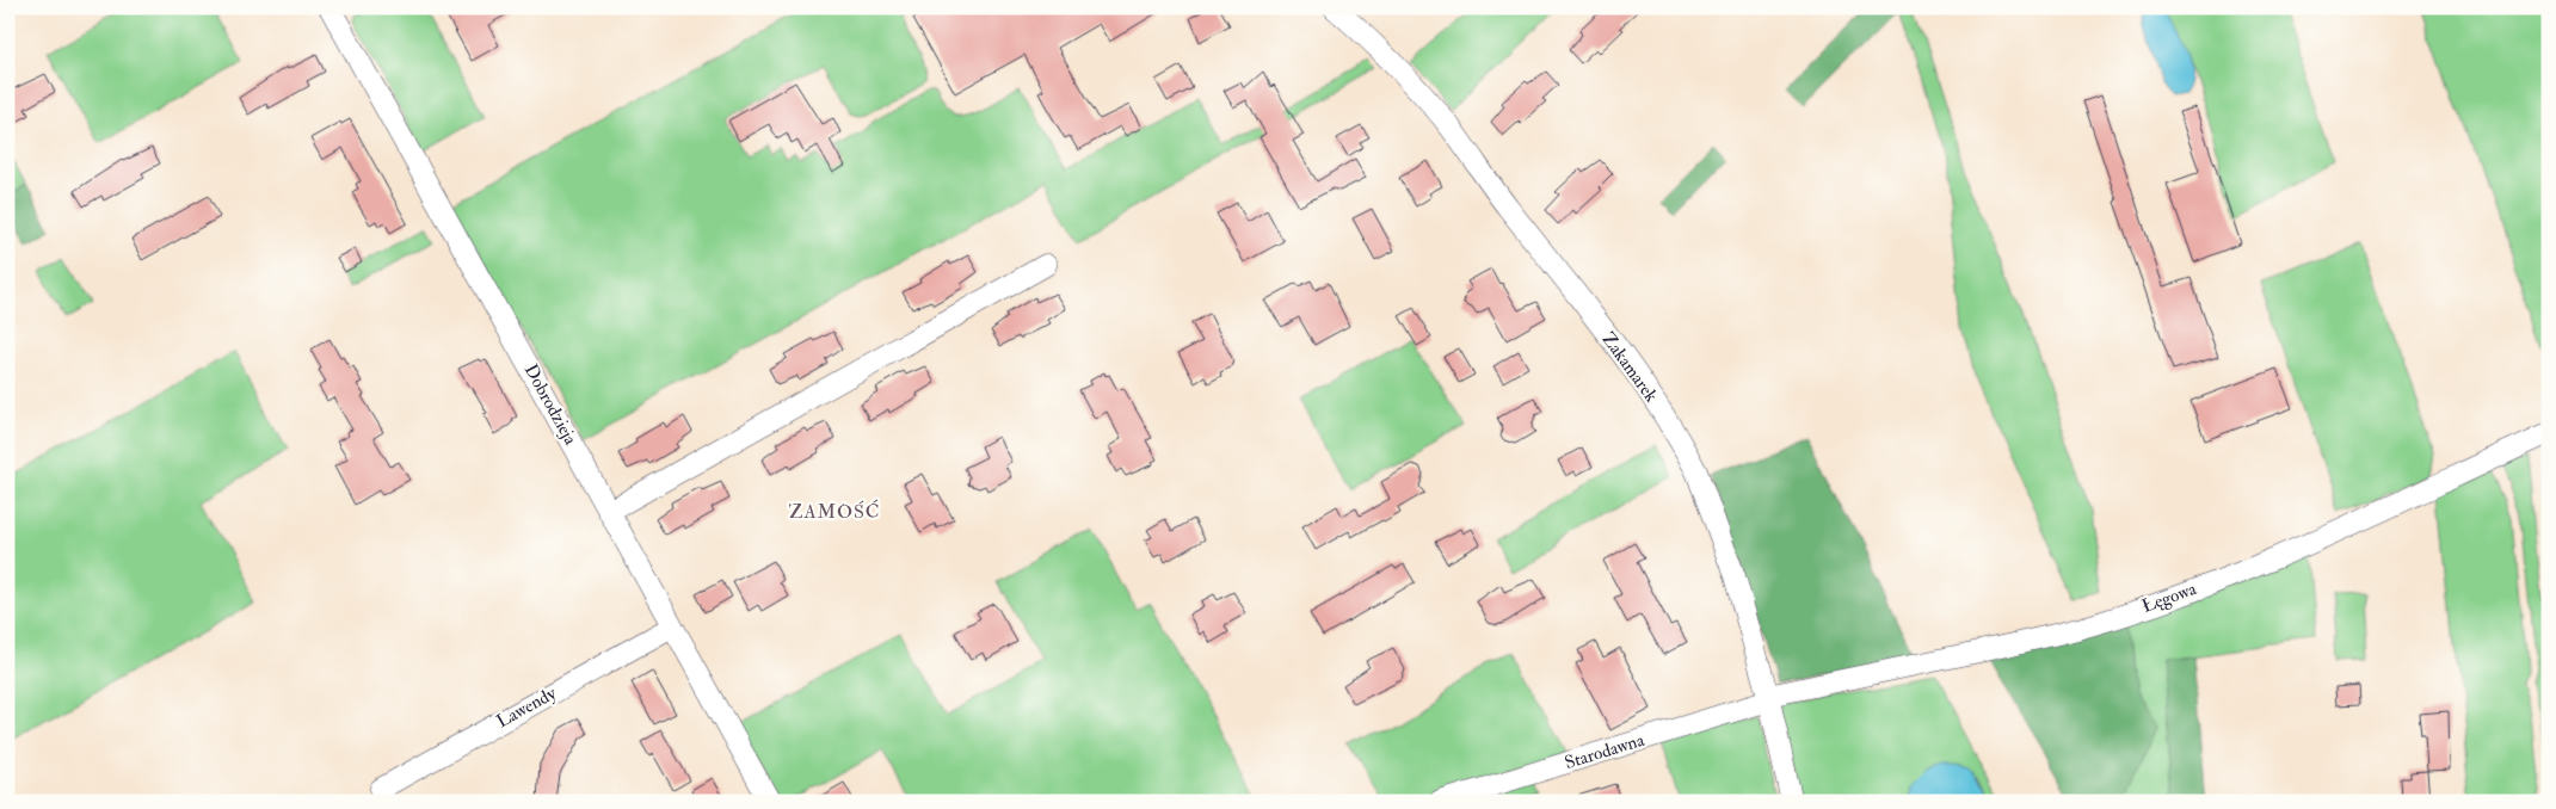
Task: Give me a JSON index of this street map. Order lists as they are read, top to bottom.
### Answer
{
  "streets": {
    "street": [
      "Zakamarek",
      "Dobrodzieja",
      "Łęgowa",
      "Lawendy",
      "Starodawna"
    ]
  },
  "crossings": [
    ["Zakamarek", "Łęgowa"],
    ["Zakamarek", "Starodawna"],
    ["Dobrodzieja", "Lawendy"],
    ["Łęgowa", "Starodawna"]
  ],
  "districts": ["ZAMOŚĆ"]
}
